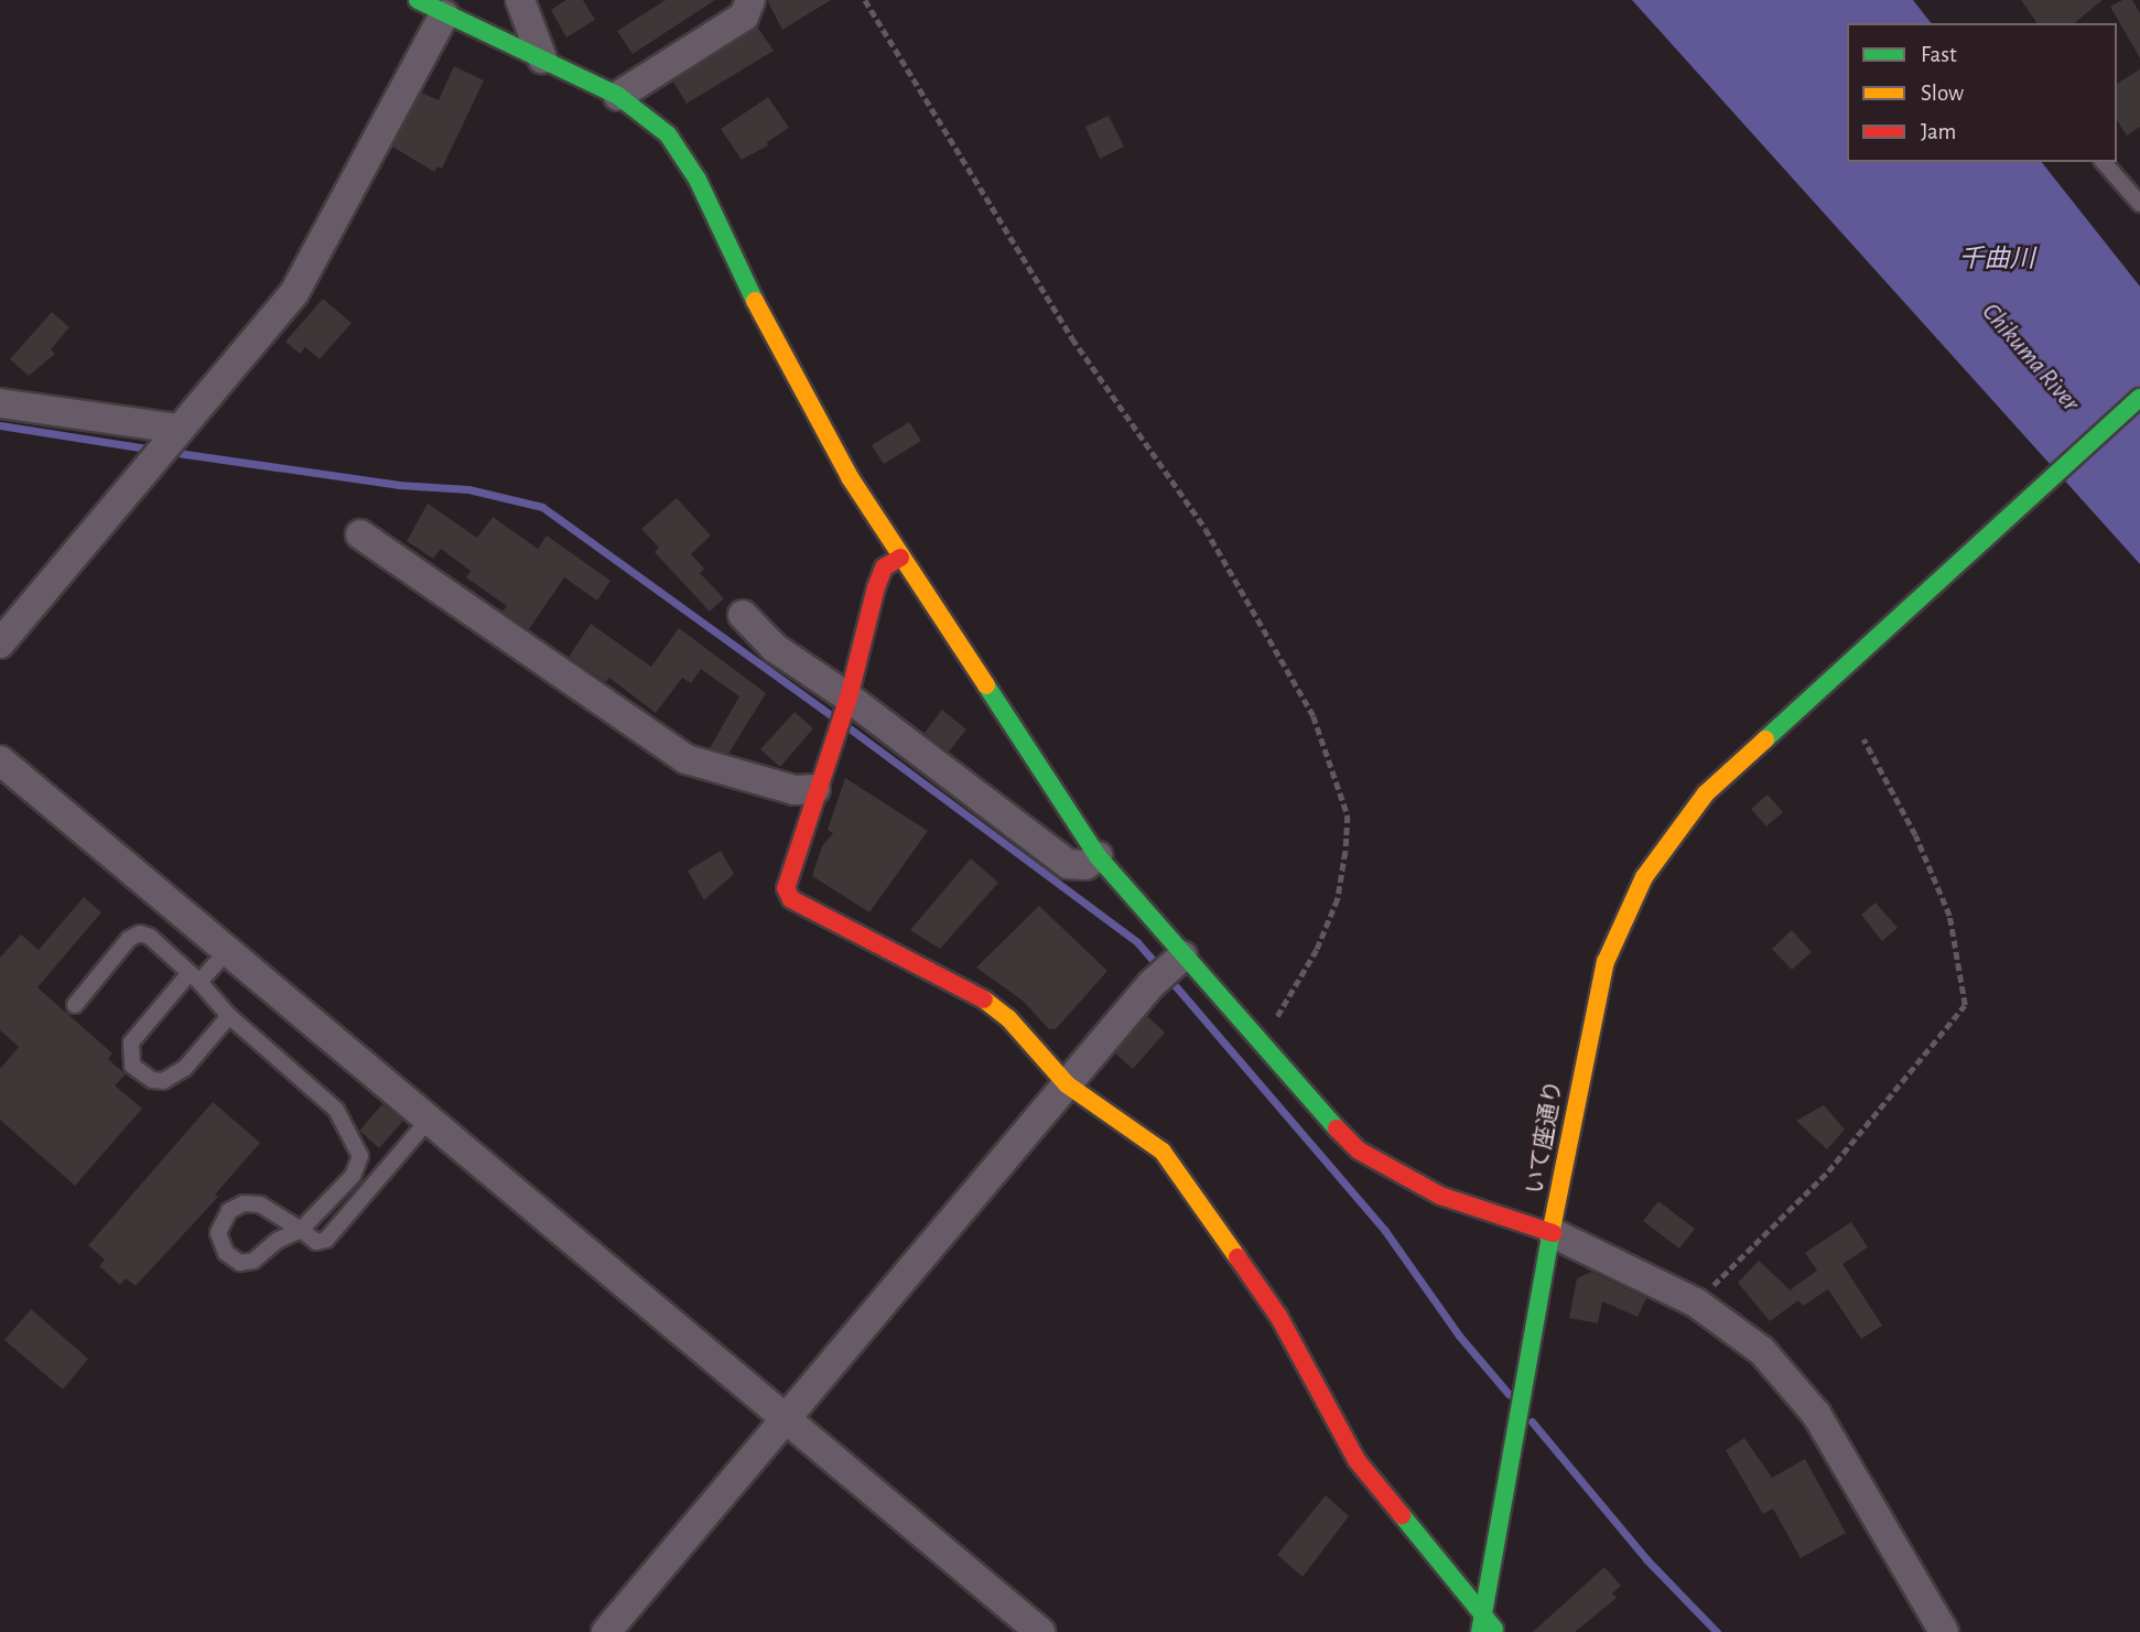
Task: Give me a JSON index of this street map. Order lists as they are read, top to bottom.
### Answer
{
  "streets": {
    "street": ["いて座通り"]
  },
  "water": ["千曲川", "Chikuma River"],
  "legend": ["Fast", "Slow", "Jam"]
}
